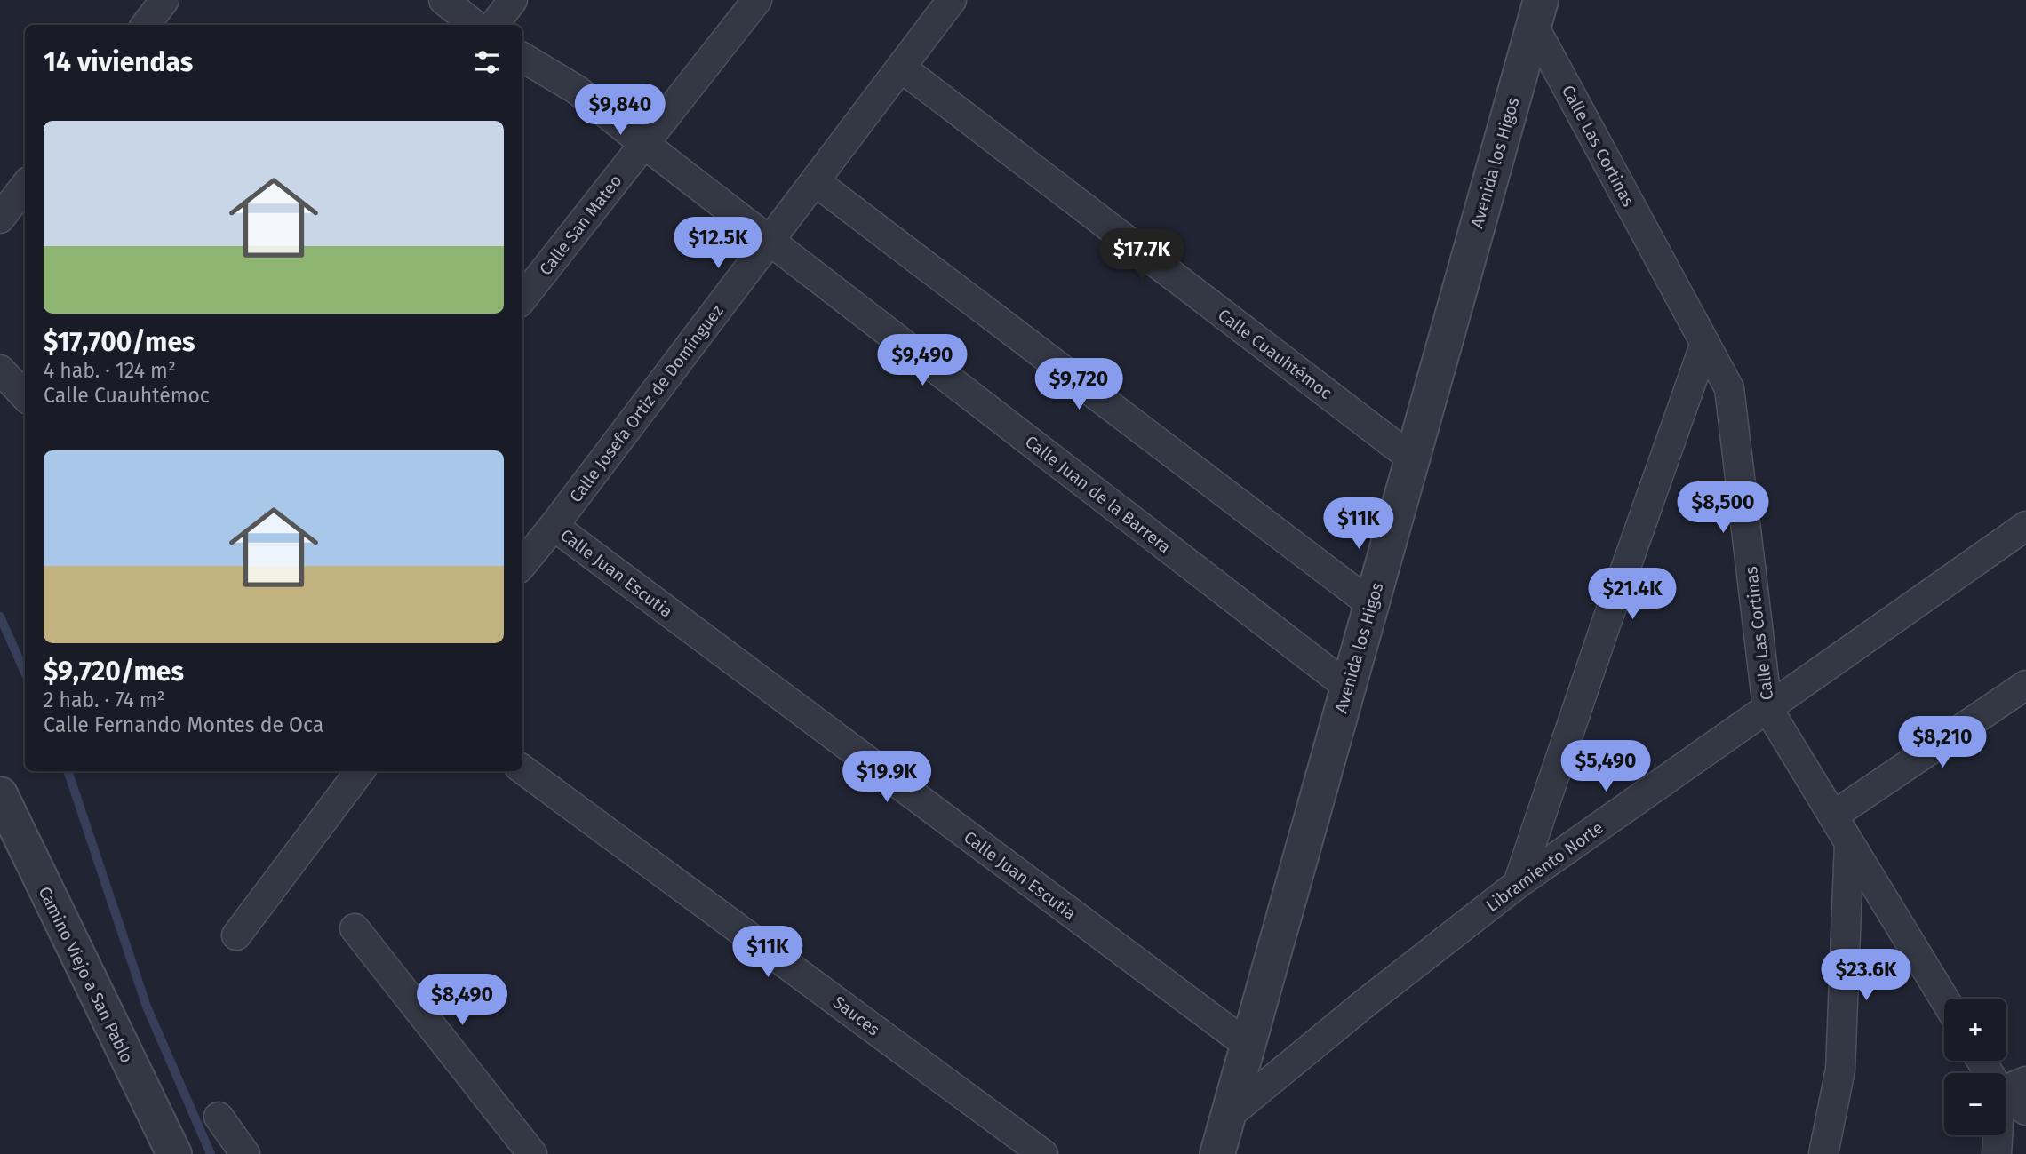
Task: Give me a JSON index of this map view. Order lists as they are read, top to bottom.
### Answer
{
  "streets": {
    "street": [
      "Calle Las Cortinas",
      "Avenida los Higos",
      "Calle San Mateo",
      "Calle Cuauhtémoc",
      "Calle Josefa Ortiz de Domínguez",
      "Calle Juan de la Barrera",
      "Calle Juan Escutia",
      "Libramiento Norte",
      "Camino Viejo a San Pablo",
      "Sauces"
    ]
  },
  "crossings": [
    ["Calle Las Cortinas", "Avenida los Higos"],
    ["Calle Las Cortinas", "Libramiento Norte"],
    ["Avenida los Higos", "Calle Cuauhtémoc"],
    ["Avenida los Higos", "Calle Juan de la Barrera"],
    ["Avenida los Higos", "Calle Juan Escutia"],
    ["Avenida los Higos", "Libramiento Norte"],
    ["Calle San Mateo", "Calle Juan de la Barrera"],
    ["Calle Cuauhtémoc", "Calle Josefa Ortiz de Domínguez"],
    ["Calle Josefa Ortiz de Domínguez", "Calle Juan de la Barrera"],
    ["Calle Josefa Ortiz de Domínguez", "Calle Juan Escutia"]
  ],
  "page": {
    "heading": "14 viviendas",
    "price": [
      "$9,840",
      "$12.5K",
      "$17.7K",
      "$9,490",
      "$9,720",
      "$8,500",
      "$11K",
      "$21.4K",
      "$8,210",
      "$5,490",
      "$19.9K",
      "$11K",
      "$23.6K",
      "$8,490"
    ],
    "list": [
      {
        "name": "$17,700/mes",
        "note": "4 hab. · 124 m² · Calle Cuauhtémoc"
      },
      {
        "name": "$9,720/mes",
        "note": "2 hab. · 74 m² · Calle Fernando Montes de Oca"
      }
    ],
    "map_buttons": ["+", "−"]
  }
}
